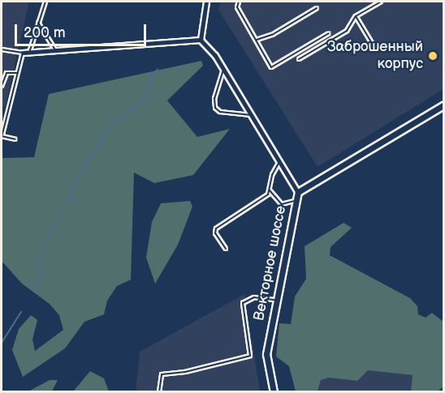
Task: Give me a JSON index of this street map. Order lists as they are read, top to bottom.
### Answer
{
  "streets": {
    "main road": ["Векторное шоссе"]
  },
  "places": ["Заброшенный корпус"],
  "scale_bar": "200 m"
}
